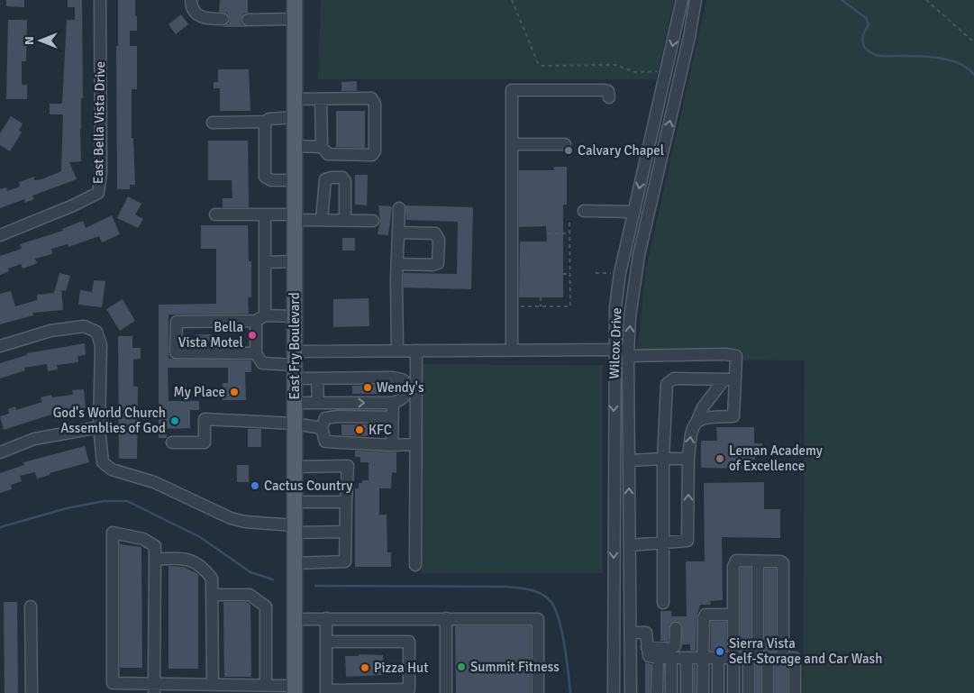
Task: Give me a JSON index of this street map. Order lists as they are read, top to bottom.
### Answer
{
  "streets": {
    "main road": ["East Fry Boulevard"],
    "street": ["East Bella Vista Drive", "Wilcox Drive"]
  },
  "places": [
    "Calvary Chapel",
    "Bella Vista Motel",
    "Wendy's",
    "My Place",
    "God's World Church Assemblies of God",
    "KFC",
    "Leman Academy of Excellence",
    "Cactus Country",
    "Sierra Vista Self-Storage and Car Wash",
    "Summit Fitness",
    "Pizza Hut"
  ],
  "north": "left"
}
